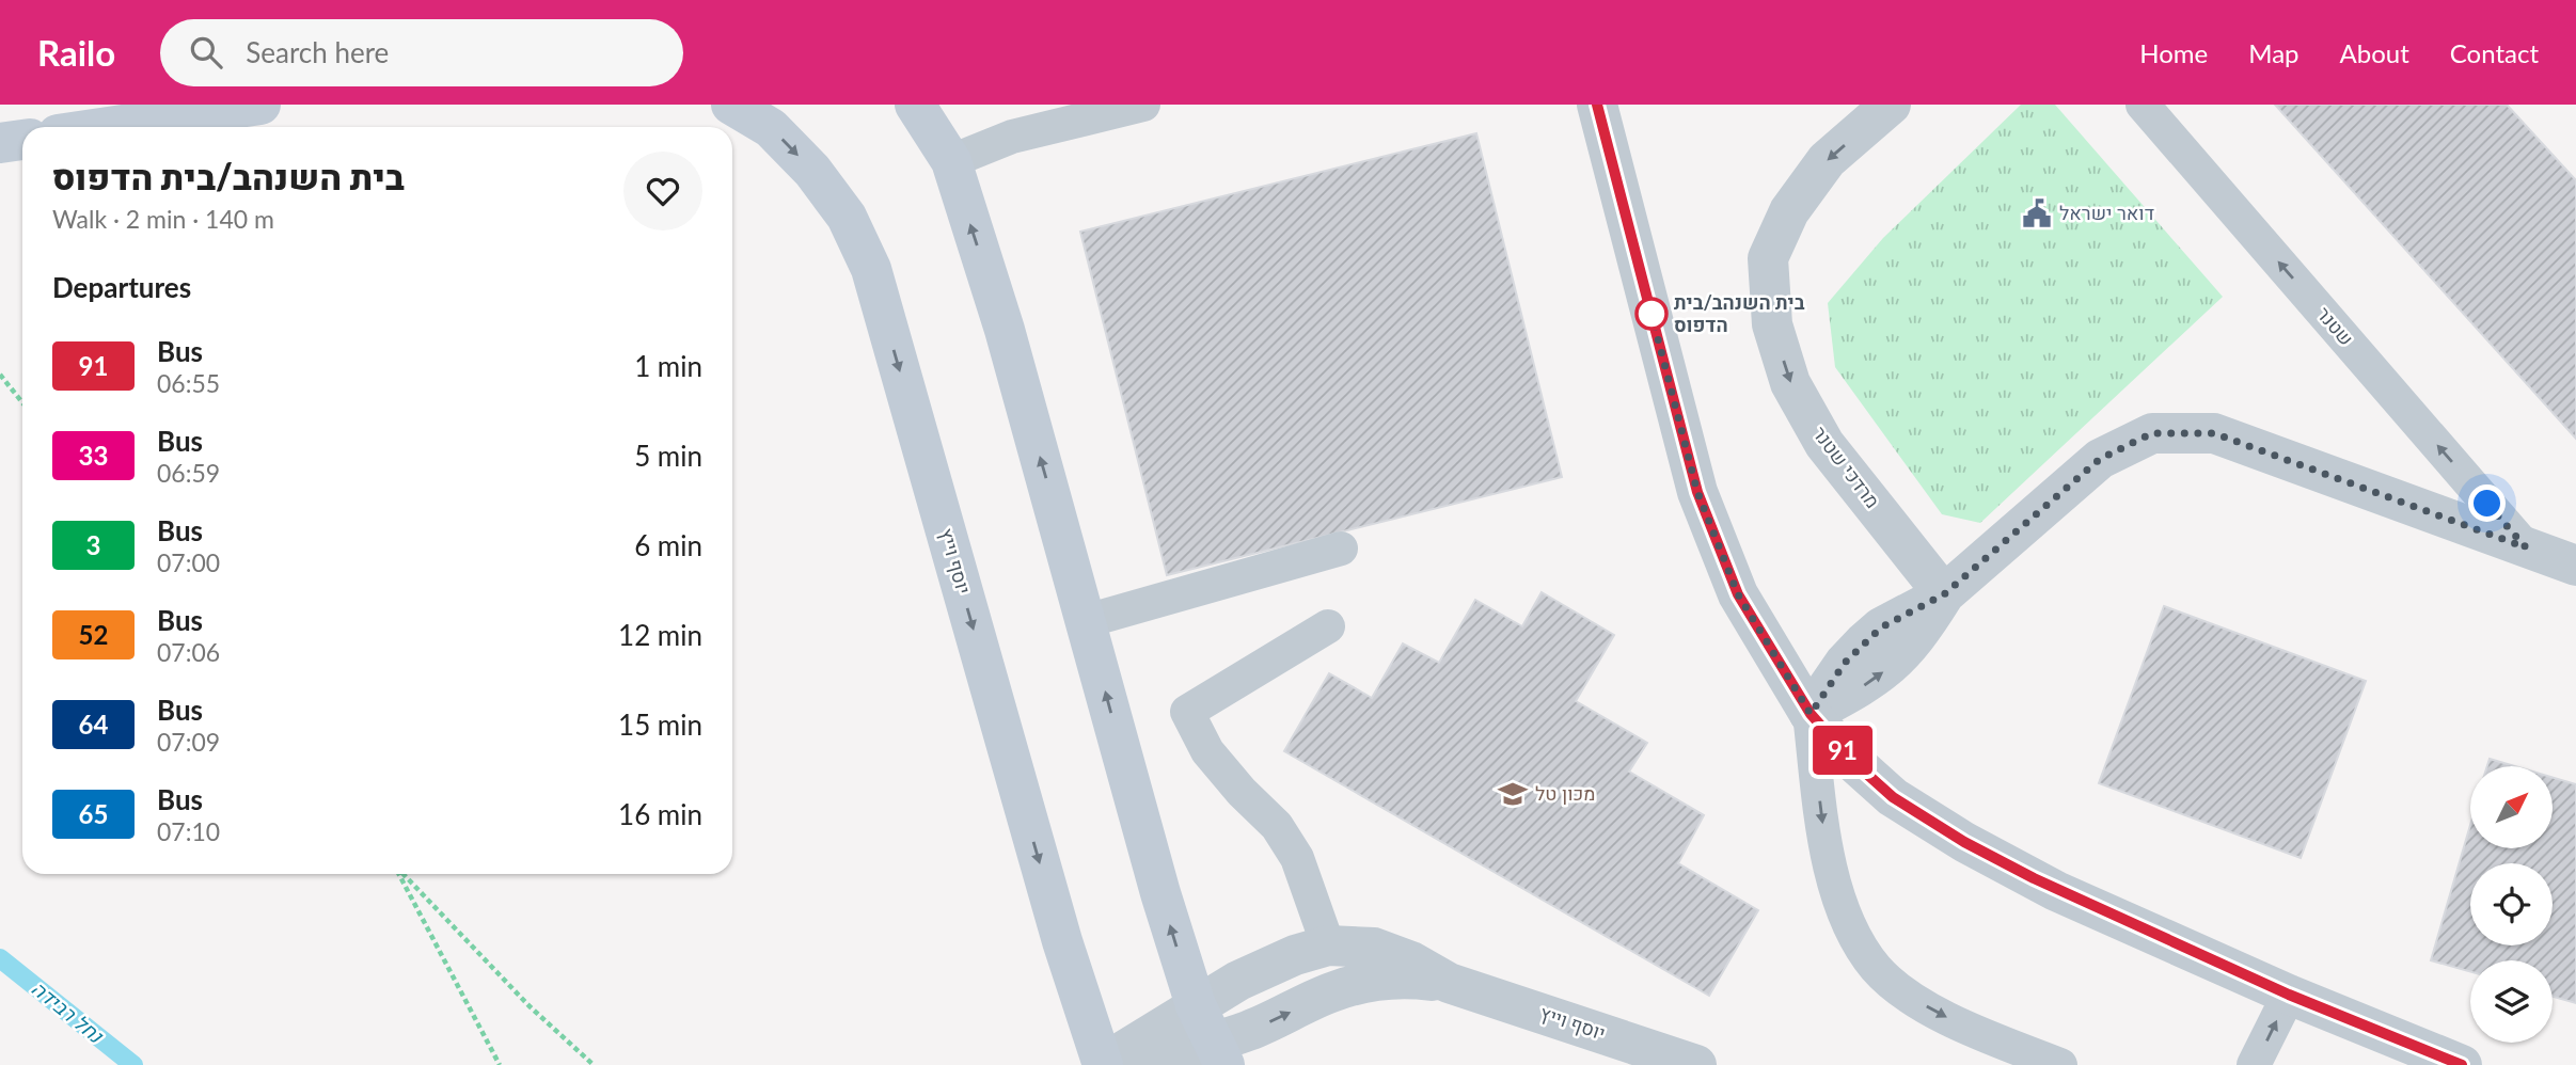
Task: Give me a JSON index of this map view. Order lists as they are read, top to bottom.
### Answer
{
  "streets": {
    "main road": ["יוסף וייץ"],
    "street": ["שטנר", "מרדכי שטנר"]
  },
  "crossings": [
    ["שטנר", "מרדכי שטנר"]
  ],
  "one_way": ["שטנר"],
  "water": ["נחל רבידה"],
  "places": {
    "public building": ["דואר ישראל"],
    "other": ["בית השנהב/בית הדפוס"],
    "school or university": ["מכון טל"]
  },
  "lines": ["bus line 91"],
  "north": "top right",
  "page": {
    "header": "Railo",
    "search": "Search here",
    "nav": [
      "Home",
      "Map",
      "About",
      "Contact"
    ],
    "on_map": "91",
    "heading": [
      ["בית השנהב/בית הדפוס", "Walk · 2 min · 140 m"],
      "Departures"
    ],
    "list": [
      {
        "mark": "91",
        "name": "Bus",
        "note": "06:55",
        "value": "1 min"
      },
      {
        "mark": "33",
        "name": "Bus",
        "note": "06:59",
        "value": "5 min"
      },
      {
        "mark": "3",
        "name": "Bus",
        "note": "07:00",
        "value": "6 min"
      },
      {
        "mark": "52",
        "name": "Bus",
        "note": "07:06",
        "value": "12 min"
      },
      {
        "mark": "64",
        "name": "Bus",
        "note": "07:09",
        "value": "15 min"
      },
      {
        "mark": "65",
        "name": "Bus",
        "note": "07:10",
        "value": "16 min"
      }
    ]
  }
}
